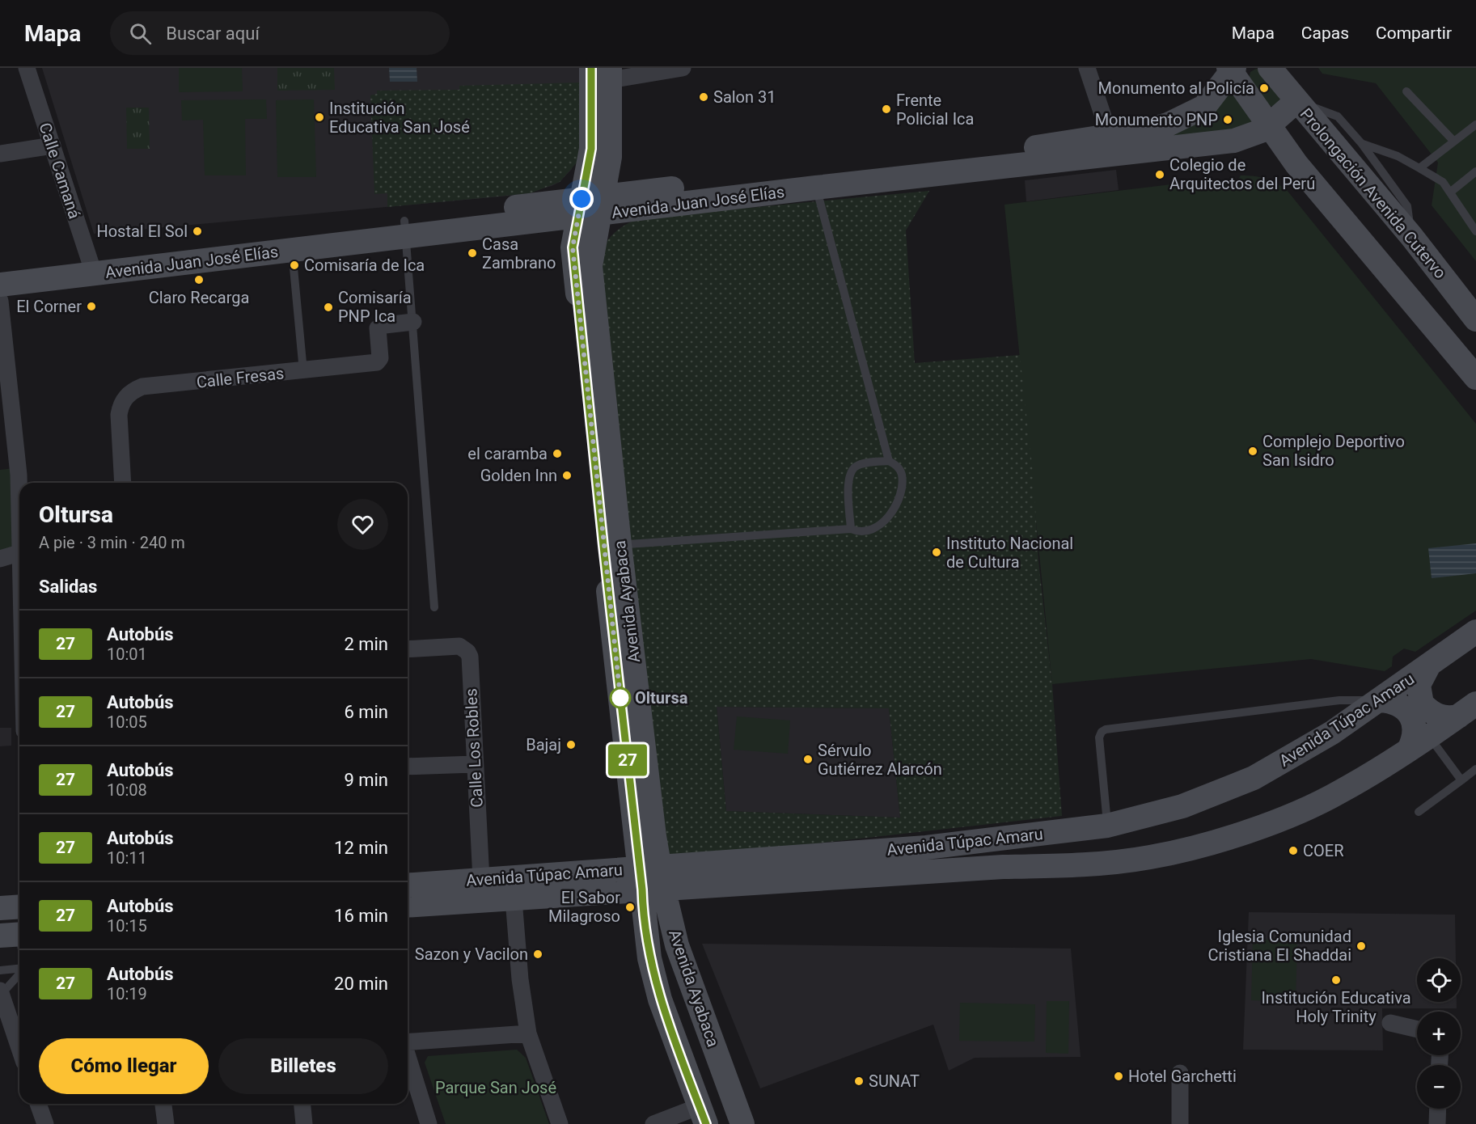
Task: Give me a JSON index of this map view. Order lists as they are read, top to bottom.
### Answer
{
  "streets": {
    "street": [
      "Calle Camaná",
      "Prolongación Avenida Cutervo",
      "Avenida Juan José Elías",
      "Calle Fresas",
      "Avenida Ayabaca",
      "Avenida Túpac Amaru",
      "Calle Los Robles"
    ]
  },
  "crossings": [
    ["Calle Camaná", "Avenida Juan José Elías"],
    ["Prolongación Avenida Cutervo", "Avenida Juan José Elías"],
    ["Avenida Juan José Elías", "Avenida Ayabaca"],
    ["Avenida Ayabaca", "Avenida Túpac Amaru"],
    ["Avenida Túpac Amaru", "Calle Los Robles"]
  ],
  "parks": ["Parque San José"],
  "places": [
    "Monumento al Policía",
    "Salon 31",
    "Frente Policial Ica",
    "Institución Educativa San José",
    "Monumento PNP",
    "Colegio de Arquitectos del Perú",
    "Hostal El Sol",
    "Casa Zambrano",
    "Comisaría de Ica",
    "Claro Recarga",
    "El Corner",
    "Comisaría PNP Ica",
    "Complejo Deportivo San Isidro",
    "el caramba",
    "Golden Inn",
    "Instituto Nacional de Cultura",
    "Oltursa",
    "Bajaj",
    "Sérvulo Gutiérrez Alarcón",
    "COER",
    "El Sabor Milagroso",
    "Iglesia Comunidad Cristiana El Shaddai",
    "Sazon y Vacilon",
    "Institución Educativa Holy Trinity",
    "Hotel Garchetti",
    "SUNAT"
  ],
  "lines": ["bus line 27"],
  "page": {
    "header": "Mapa",
    "search": "Buscar aquí",
    "nav": ["Mapa", "Capas", "Compartir"],
    "on_map": "27",
    "heading": [
      ["Oltursa", "A pie · 3 min · 240 m"],
      "Salidas"
    ],
    "list": [
      {
        "mark": "27",
        "name": "Autobús",
        "note": "10:01",
        "value": "2 min"
      },
      {
        "mark": "27",
        "name": "Autobús",
        "note": "10:05",
        "value": "6 min"
      },
      {
        "mark": "27",
        "name": "Autobús",
        "note": "10:08",
        "value": "9 min"
      },
      {
        "mark": "27",
        "name": "Autobús",
        "note": "10:11",
        "value": "12 min"
      },
      {
        "mark": "27",
        "name": "Autobús",
        "note": "10:15",
        "value": "16 min"
      },
      {
        "mark": "27",
        "name": "Autobús",
        "note": "10:19",
        "value": "20 min"
      }
    ],
    "map_buttons": ["+", "−"],
    "buttons": ["Cómo llegar", "Billetes"]
  }
}
